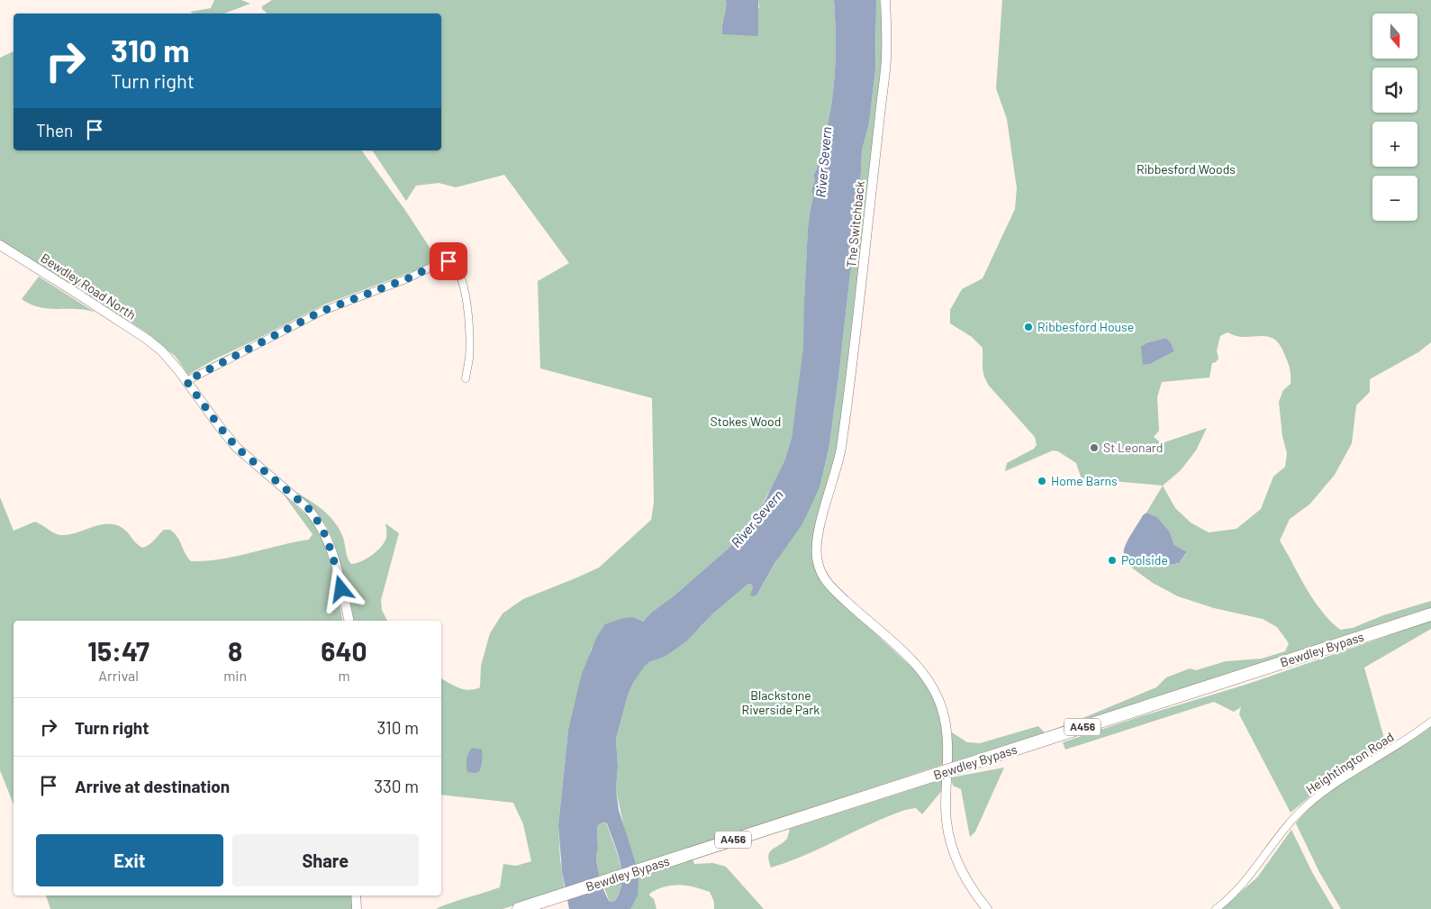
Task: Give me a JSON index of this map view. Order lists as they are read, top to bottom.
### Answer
{
  "streets": {
    "highway": ["Bewdley Bypass", "A456"],
    "main road": ["The Switchback", "Bewdley Road North"],
    "street": ["Heightington Road"]
  },
  "water": ["River Severn"],
  "parks": ["Ribbesford Woods", "Stokes Wood", "Blackstone Riverside Park"],
  "places": [
    "Ribbesford House",
    "St Leonard",
    "Home Barns",
    "Poolside"
  ],
  "north": "bottom",
  "page": {
    "map_buttons": ["+", "−"],
    "turn": ["310 m", "Turn right"],
    "then": "Then",
    "eta": [
      "15:47",
      "Arrival",
      "8",
      "min",
      "640",
      "m"
    ],
    "list": [
      {
        "name": "Turn right",
        "value": "310 m"
      },
      {
        "name": "Arrive at destination",
        "value": "330 m"
      }
    ],
    "buttons": ["Exit", "Share"]
  }
}
